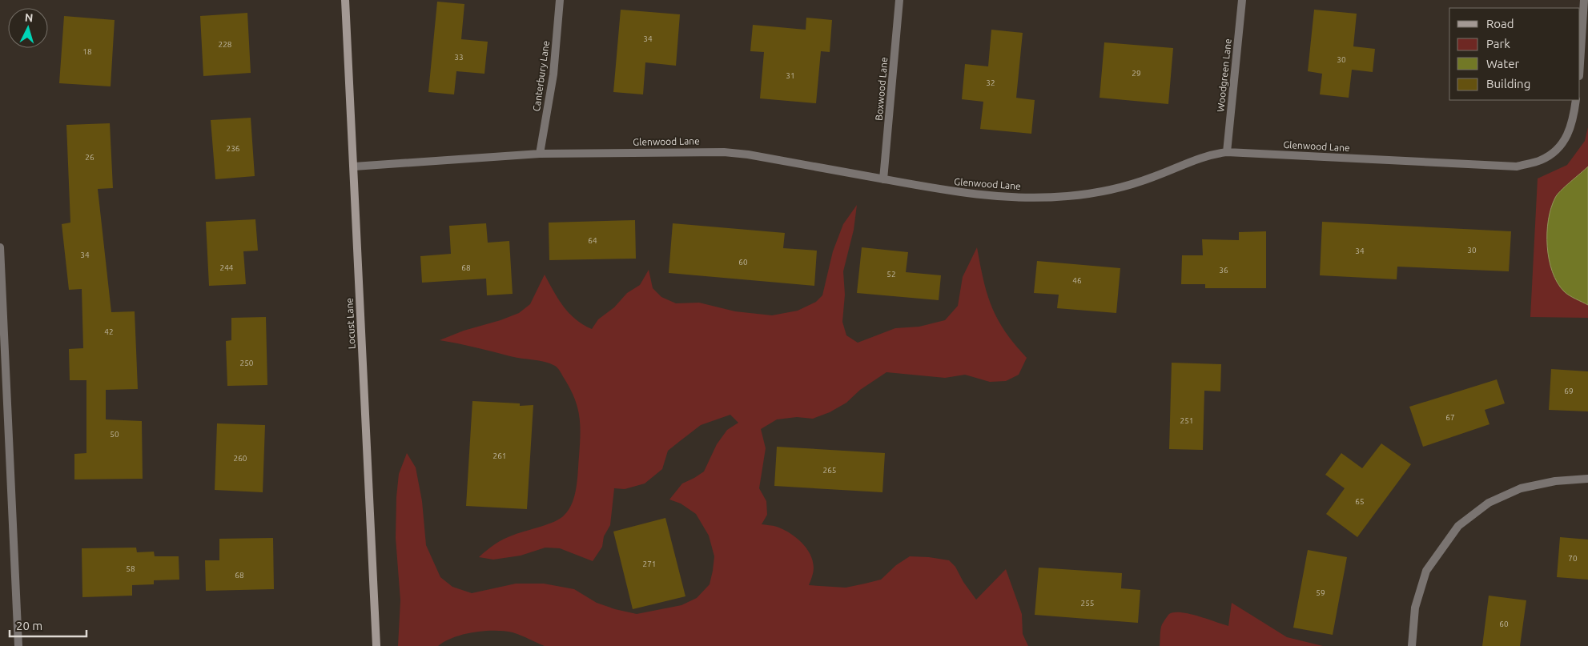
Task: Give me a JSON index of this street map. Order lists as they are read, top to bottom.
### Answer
{
  "streets": {
    "street": [
      "Woodgreen Lane",
      "Canterbury Lane",
      "Boxwood Lane",
      "Glenwood Lane",
      "Locust Lane"
    ]
  },
  "crossings": [
    ["Woodgreen Lane", "Glenwood Lane"],
    ["Canterbury Lane", "Glenwood Lane"],
    ["Boxwood Lane", "Glenwood Lane"],
    ["Glenwood Lane", "Locust Lane"]
  ],
  "house_numbers": [
    "34",
    "228",
    "18",
    "33",
    "30",
    "29",
    "31",
    "32",
    "236",
    "26",
    "64",
    "30",
    "34",
    "34",
    "60",
    "244",
    "68",
    "36",
    "52",
    "46",
    "42",
    "250",
    "69",
    "67",
    "251",
    "50",
    "261",
    "260",
    "265",
    "65",
    "70",
    "271",
    "58",
    "68",
    "59",
    "255",
    "60"
  ],
  "legend": [
    "Road",
    "Park",
    "Water",
    "Building"
  ],
  "scale_bar": "20 m",
  "north": "top"
}
